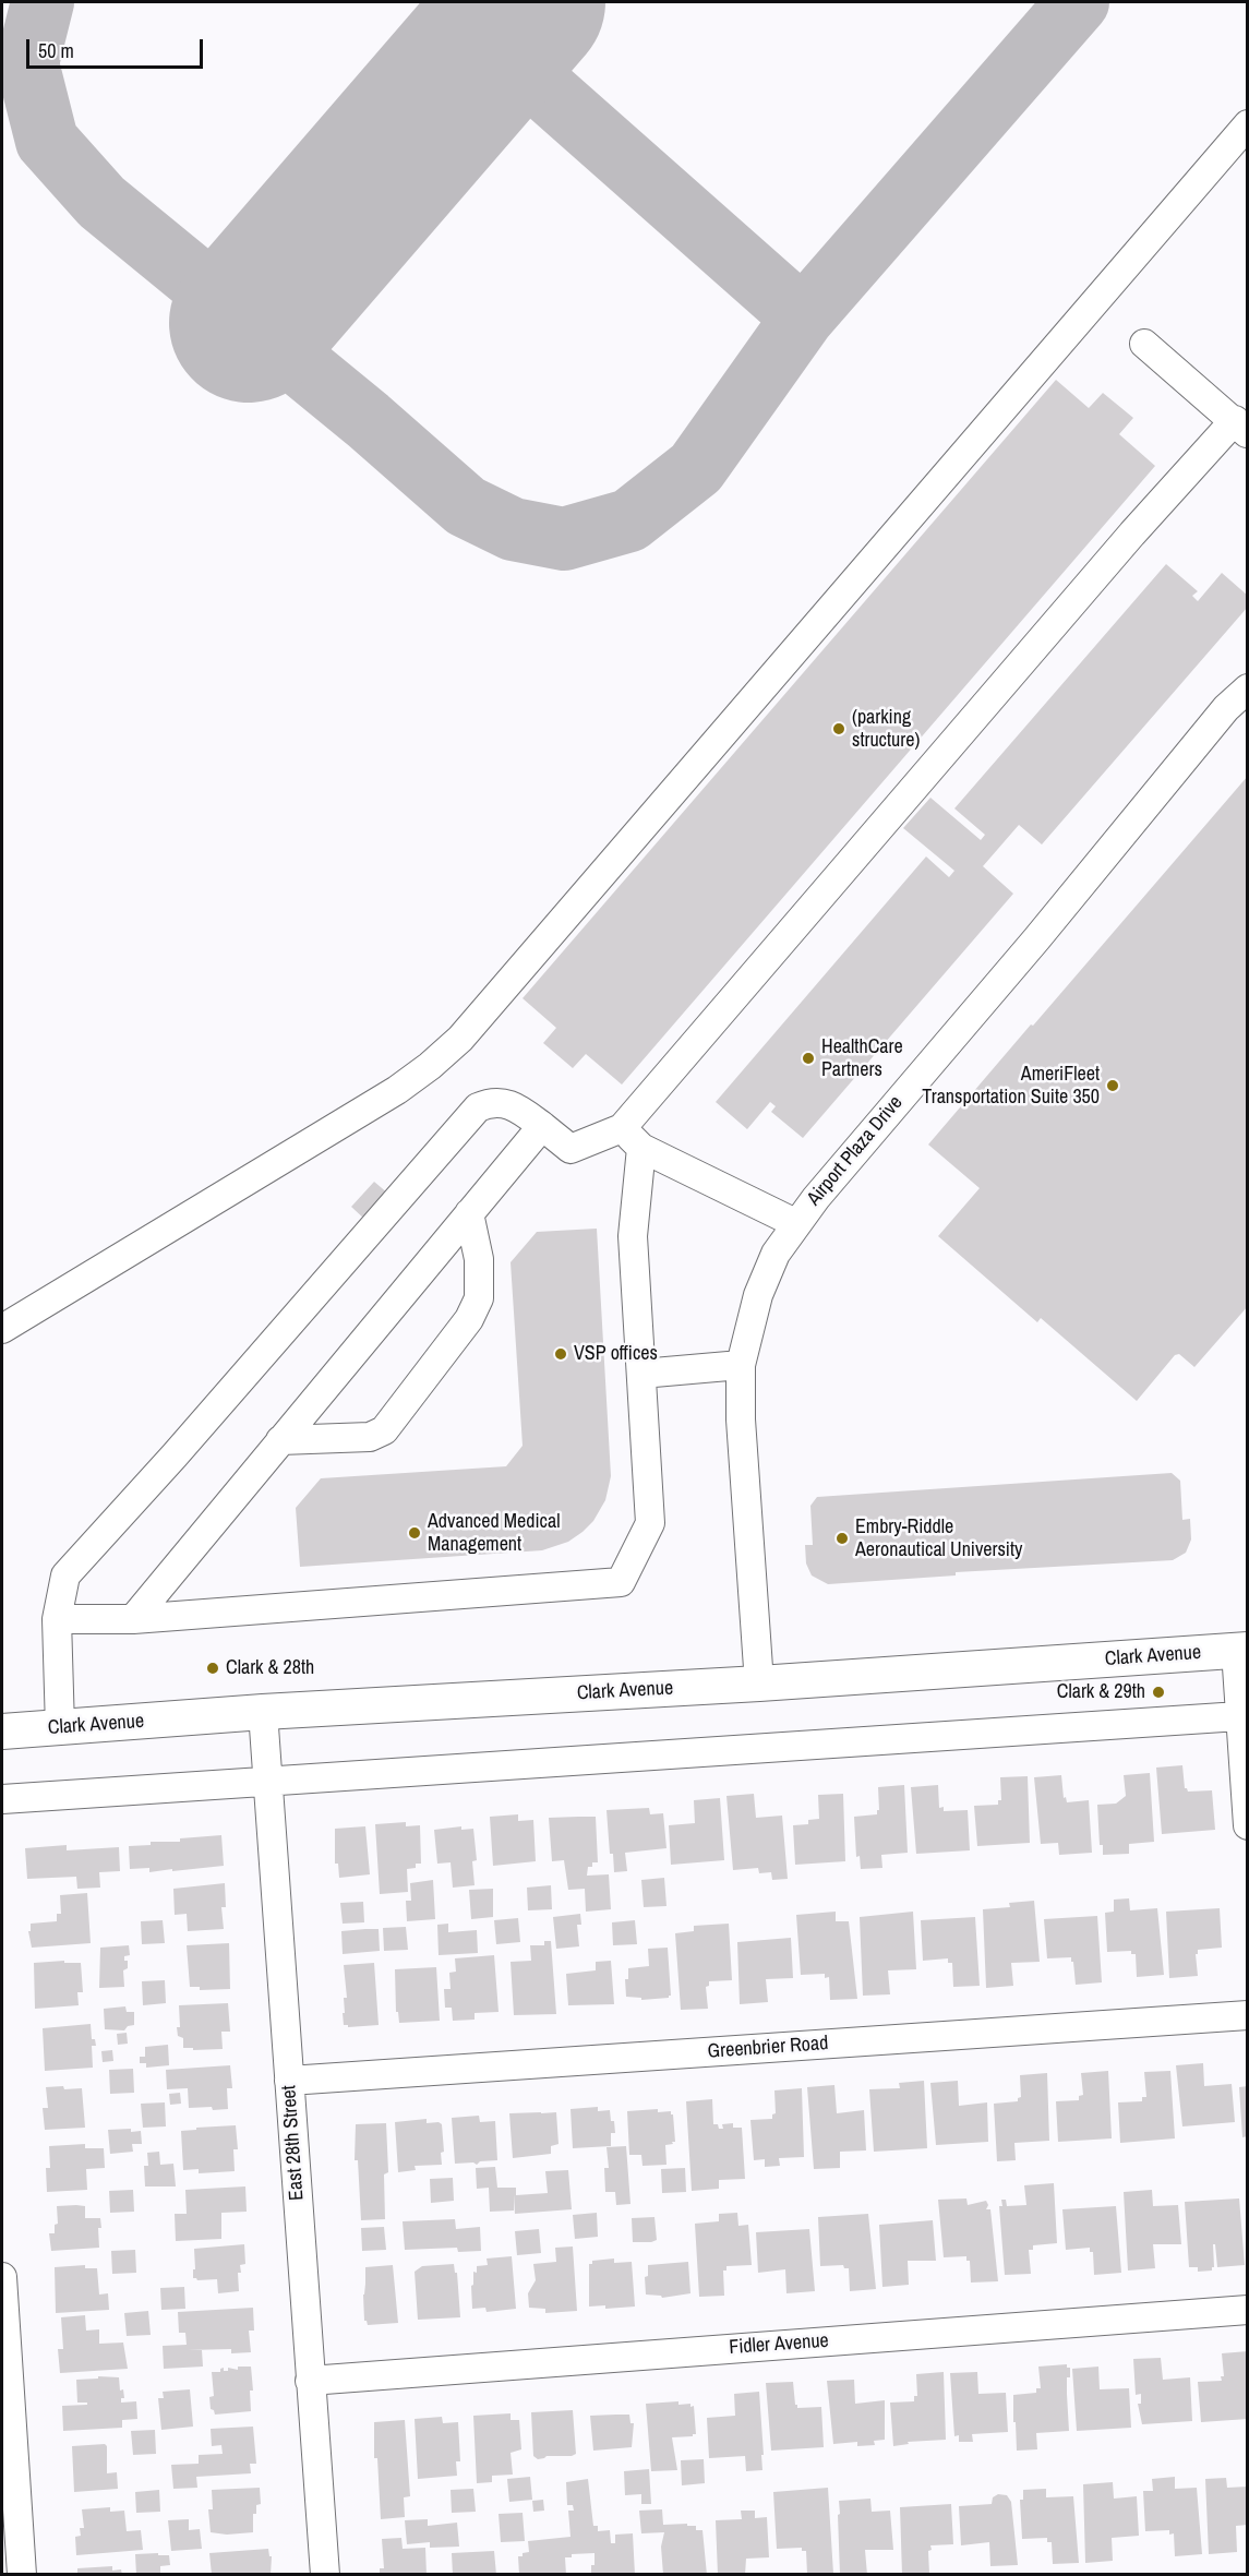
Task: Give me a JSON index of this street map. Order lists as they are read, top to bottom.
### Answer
{
  "streets": {
    "main road": ["Clark Avenue"],
    "street": [
      "Airport Plaza Drive",
      "Greenbrier Road",
      "East 28th Street",
      "Fidler Avenue"
    ]
  },
  "crossings": [
    ["Airport Plaza Drive", "Clark Avenue"],
    ["Clark Avenue", "East 28th Street"],
    ["Greenbrier Road", "East 28th Street"],
    ["East 28th Street", "Fidler Avenue"]
  ],
  "places": [
    "(parking structure)",
    "HealthCare Partners",
    "AmeriFleet Transportation Suite 350",
    "VSP offices",
    "Advanced Medical Management",
    "Embry-Riddle Aeronautical University",
    "Clark & 28th",
    "Clark & 29th"
  ],
  "scale_bar": "50 m"
}
